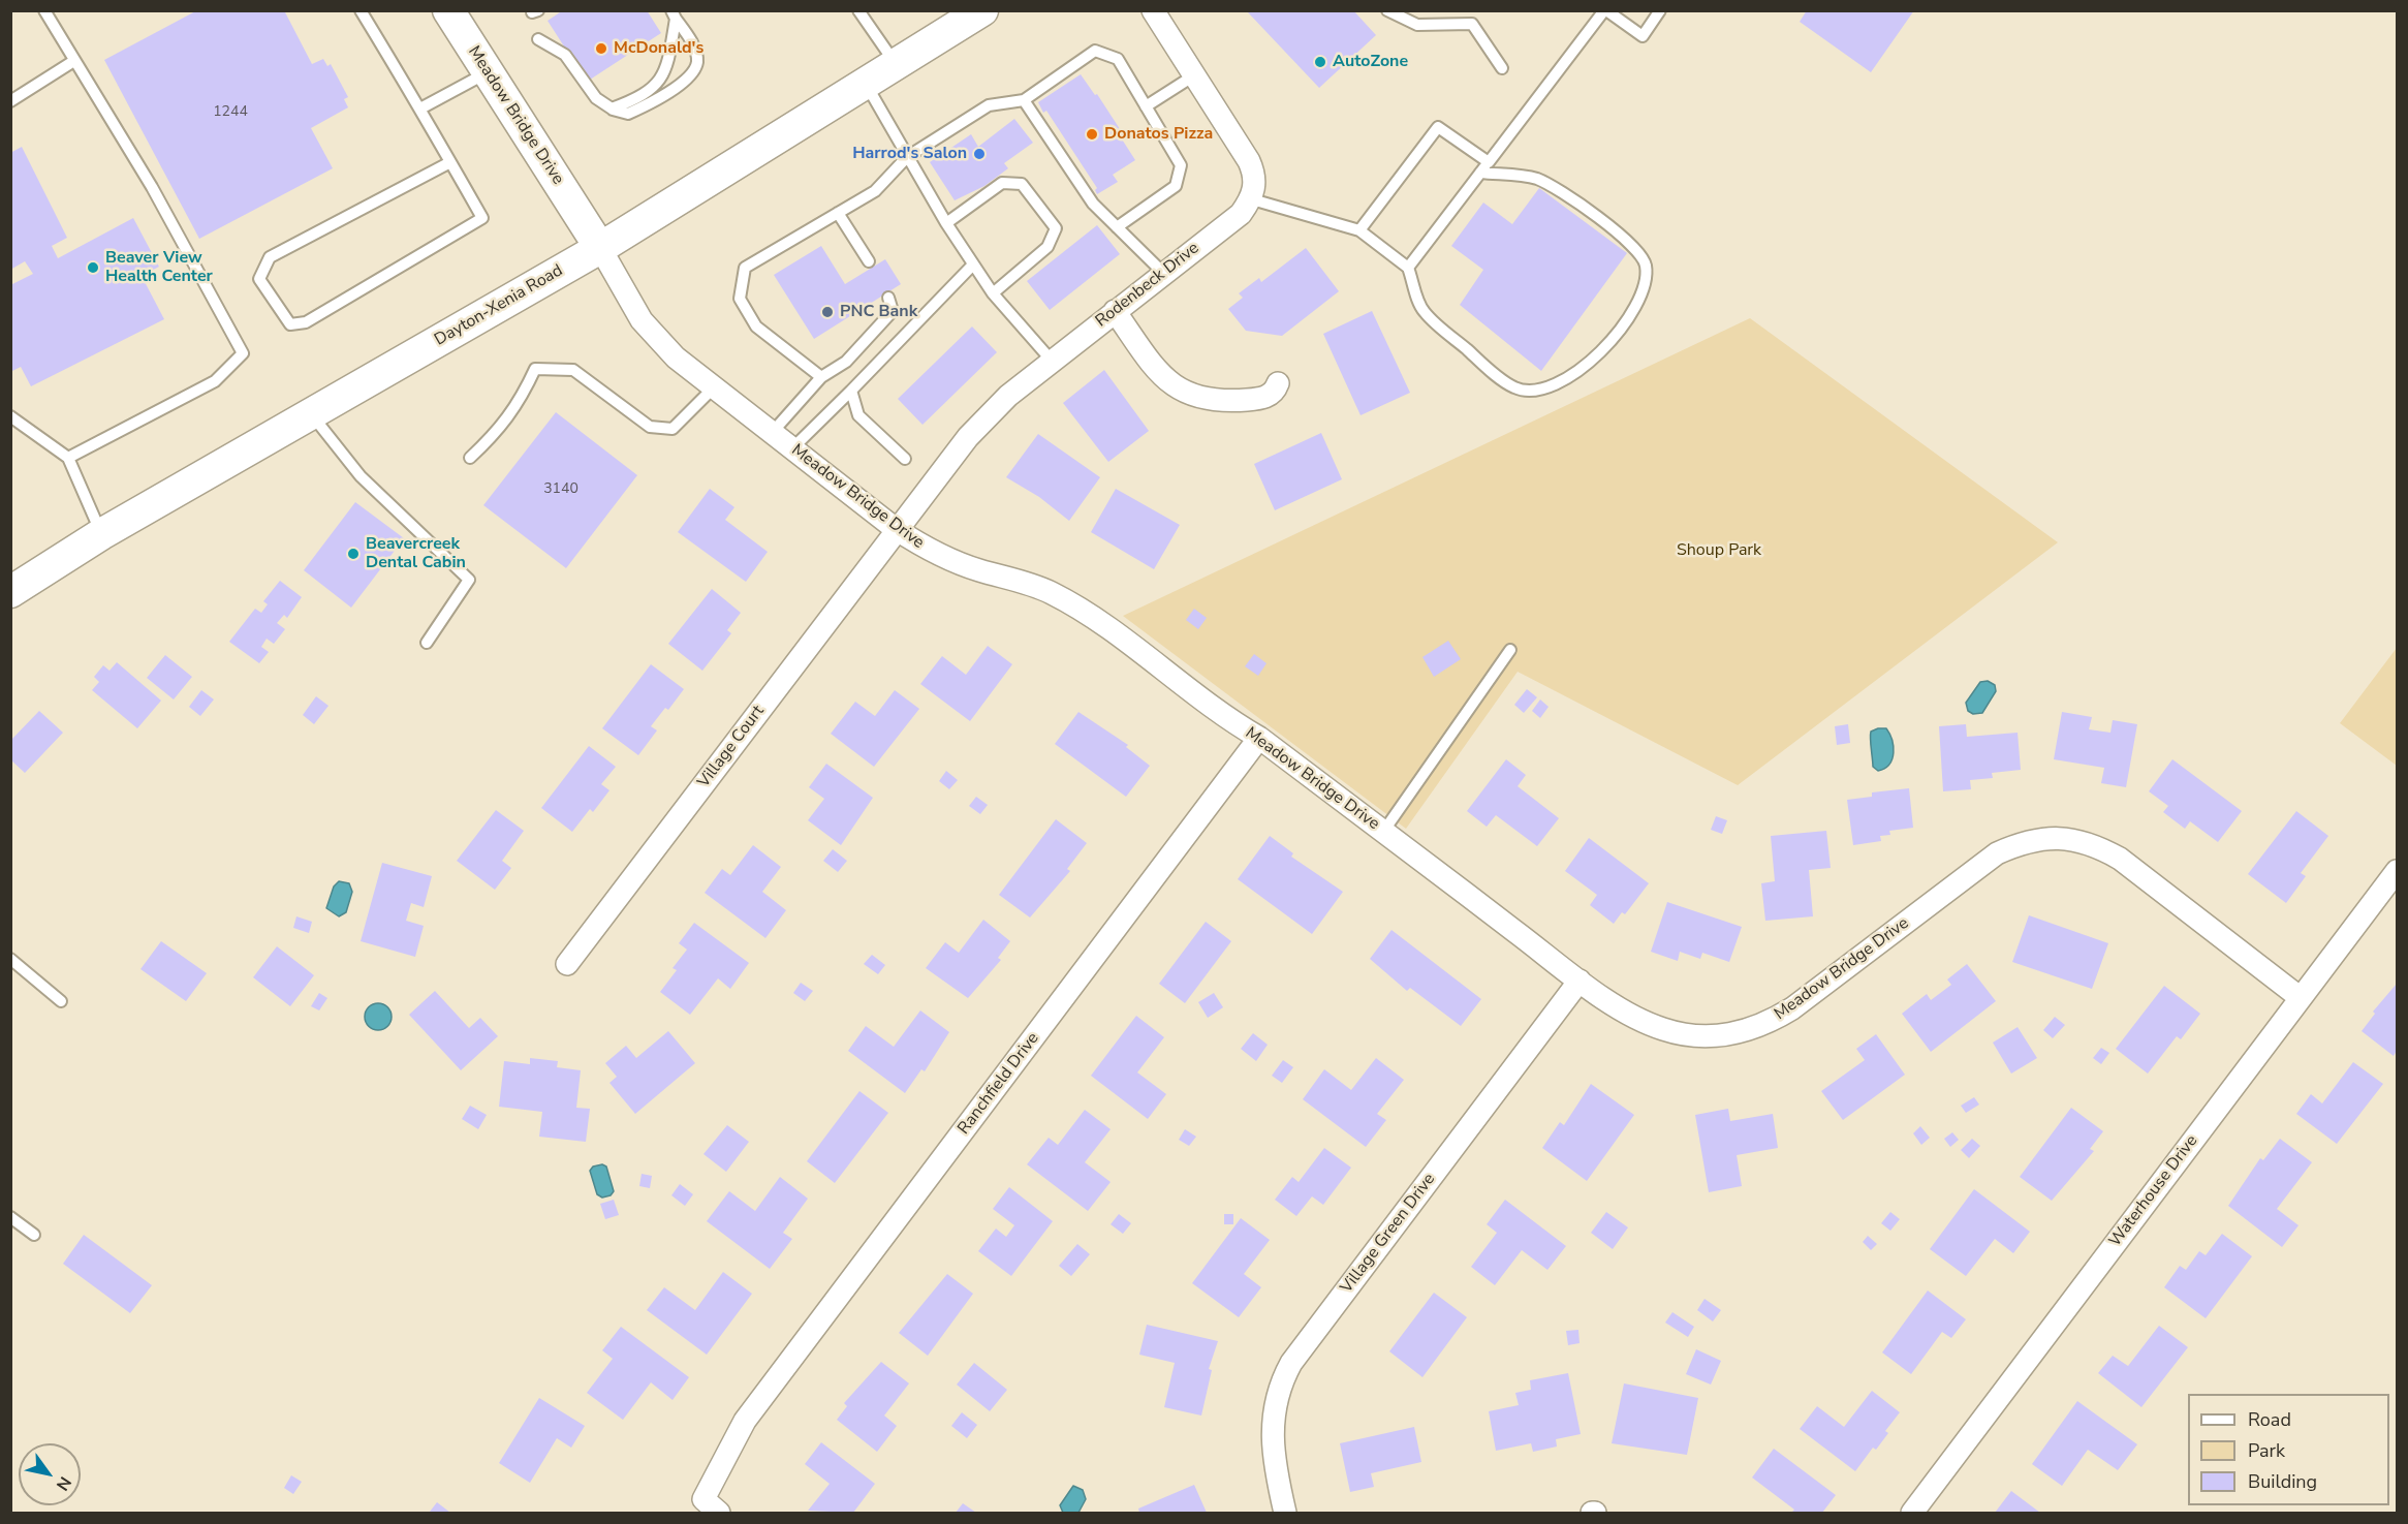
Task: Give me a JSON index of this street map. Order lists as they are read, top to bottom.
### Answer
{
  "streets": {
    "main road": ["Meadow Bridge Drive", "Dayton-Xenia Road"],
    "street": [
      "Rodenbeck Drive",
      "Village Court",
      "Ranchfield Drive",
      "Waterhouse Drive",
      "Village Green Drive"
    ]
  },
  "crossings": [
    ["Meadow Bridge Drive", "Rodenbeck Drive"],
    ["Meadow Bridge Drive", "Dayton-Xenia Road"],
    ["Meadow Bridge Drive", "Village Court"],
    ["Meadow Bridge Drive", "Ranchfield Drive"],
    ["Meadow Bridge Drive", "Waterhouse Drive"],
    ["Meadow Bridge Drive", "Village Green Drive"],
    ["Rodenbeck Drive", "Village Court"]
  ],
  "parks": ["Shoup Park"],
  "places": [
    "McDonald's",
    "AutoZone",
    "Donatos Pizza",
    "Harrod's Salon",
    "Beaver View Health Center",
    "PNC Bank",
    "Beavercreek Dental Cabin"
  ],
  "house_numbers": ["1244", "3140"],
  "legend": ["Road", "Park", "Building"],
  "north": "bottom right"
}
